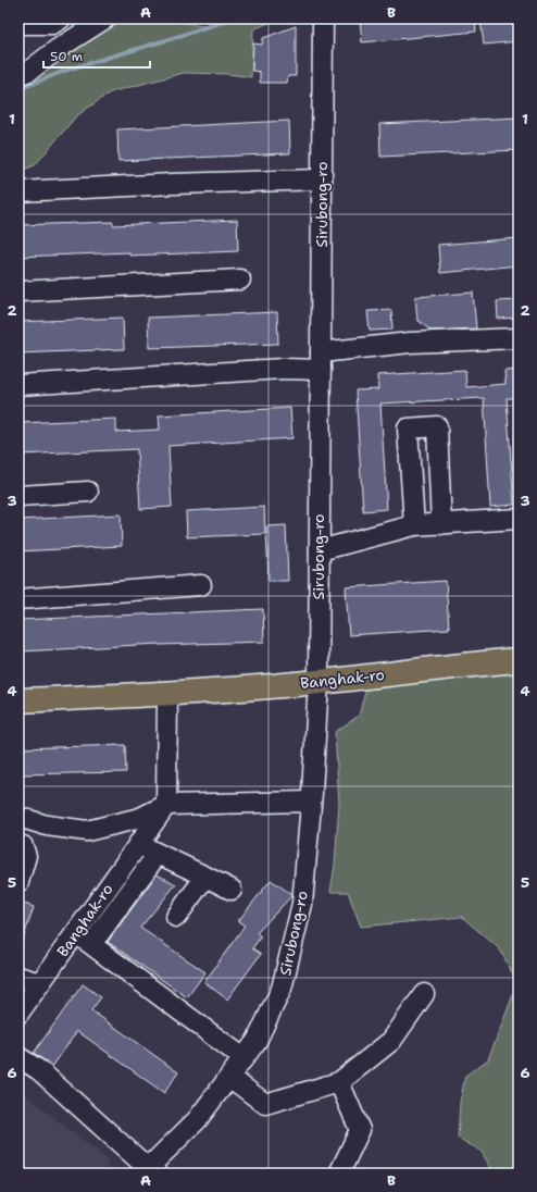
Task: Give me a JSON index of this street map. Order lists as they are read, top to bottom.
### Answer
{
  "streets": {
    "main road": ["Banghak-ro"],
    "street": ["Sirubong-ro"]
  },
  "crossings": [
    ["Sirubong-ro", "Banghak-ro"]
  ],
  "scale_bar": "50 m",
  "grid": {
    "columns": ["A", "B"],
    "rows": [
      "1",
      "2",
      "3",
      "4",
      "5",
      "6"
    ]
  }
}
